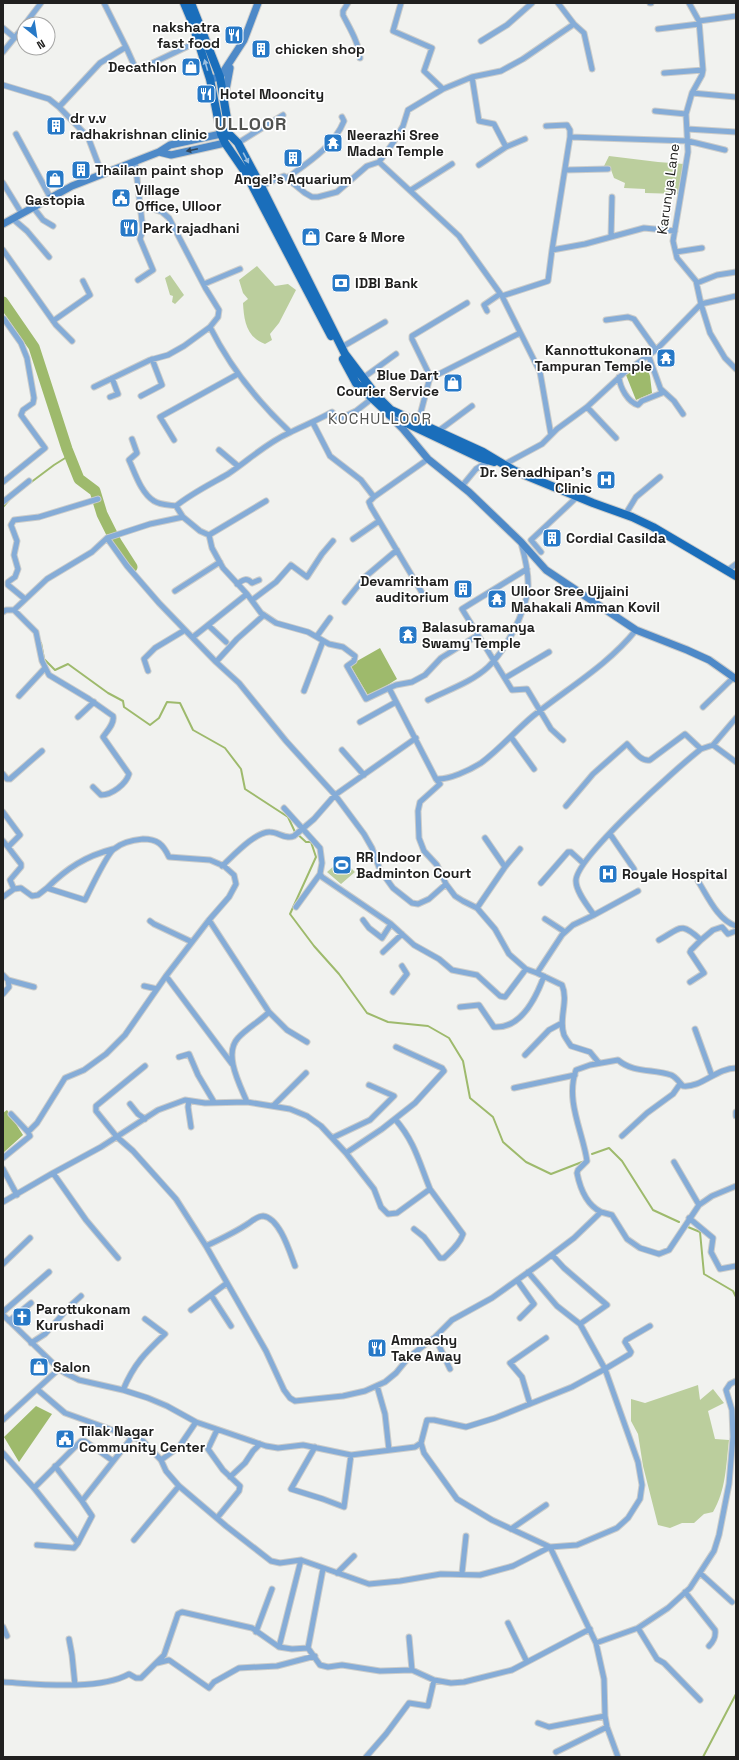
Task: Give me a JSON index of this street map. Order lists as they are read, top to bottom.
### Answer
{
  "streets": {
    "street": ["Karunya Lane"]
  },
  "districts": ["ULLOOR", "KOCHULLOOR"],
  "places": {
    "restaurant": [
      "nakshatra fast food",
      "Hotel Mooncity",
      "Park rajadhani",
      "Ammachy Take Away"
    ],
    "building": [
      "chicken shop",
      "dr v.v radhakrishnan clinic",
      "Angel's Aquarium",
      "Thailam paint shop",
      "Cordial Casilda",
      "Devamritham auditorium"
    ],
    "shop": [
      "Decathlon",
      "Gastopia",
      "Care & More",
      "Blue Dart Courier Service",
      "Salon"
    ],
    "temple": [
      "Neerazhi Sree Madan Temple",
      "Kannottukonam Tampuran Temple",
      "Ulloor Sree Ujjaini Mahakali Amman Kovil",
      "Balasubramanya Swamy Temple"
    ],
    "public building": ["Village Office, Ulloor", "Tilak Nagar Community Center"],
    "bank": ["IDBI Bank"],
    "hospital": ["Dr. Senadhipan's Clinic", "Royale Hospital"],
    "sports": ["RR Indoor Badminton Court"],
    "church": ["Parottukonam Kurushadi"]
  },
  "north": "bottom right"
}
